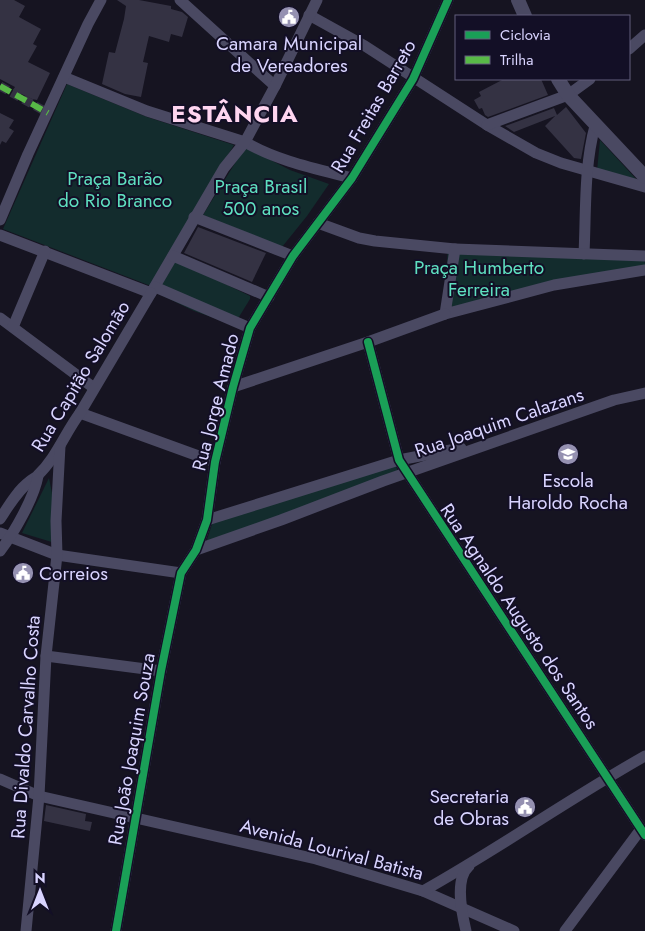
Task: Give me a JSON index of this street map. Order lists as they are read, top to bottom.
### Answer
{
  "streets": {
    "street": [
      "Rua Freitas Barreto",
      "Rua Capitão Salomão",
      "Rua Jorge Amado",
      "Rua Joaquim Calazans",
      "Rua Agnaldo Augusto dos Santos",
      "Rua Divaldo Carvalho Costa",
      "Rua João Joaquim Souza",
      "Avenida Lourival Batista"
    ]
  },
  "crossings": [
    ["Rua Freitas Barreto", "Rua Jorge Amado"],
    ["Rua Capitão Salomão", "Rua Divaldo Carvalho Costa"],
    ["Rua Jorge Amado", "Rua Joaquim Calazans"],
    ["Rua Jorge Amado", "Rua João Joaquim Souza"],
    ["Rua Joaquim Calazans", "Rua Agnaldo Augusto dos Santos"],
    ["Rua Divaldo Carvalho Costa", "Avenida Lourival Batista"],
    ["Rua João Joaquim Souza", "Avenida Lourival Batista"]
  ],
  "districts": ["ESTÂNCIA"],
  "parks": ["Praça Barão do Rio Branco", "Praça Brasil 500 anos", "Praça Humberto Ferreira"],
  "places": {
    "public building": ["Camara Municipal de Vereadores", "Correios", "Secretaria de Obras"],
    "school or university": ["Escola Haroldo Rocha"]
  },
  "legend": ["Ciclovia", "Trilha"],
  "north": "top"
}
